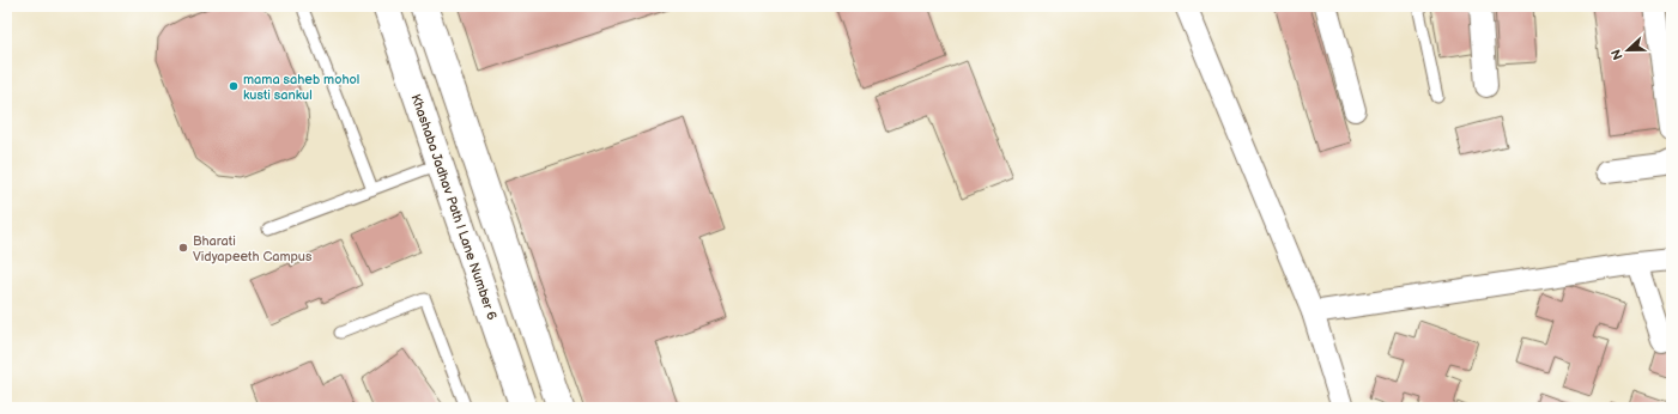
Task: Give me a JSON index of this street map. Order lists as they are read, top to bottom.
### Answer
{
  "streets": {
    "street": ["Khashaba Jadhav Path | Lane Number 6"]
  },
  "places": ["mama saheb mohol kusti sankul", "Bharati Vidyapeeth Campus"],
  "north": "left"
}
